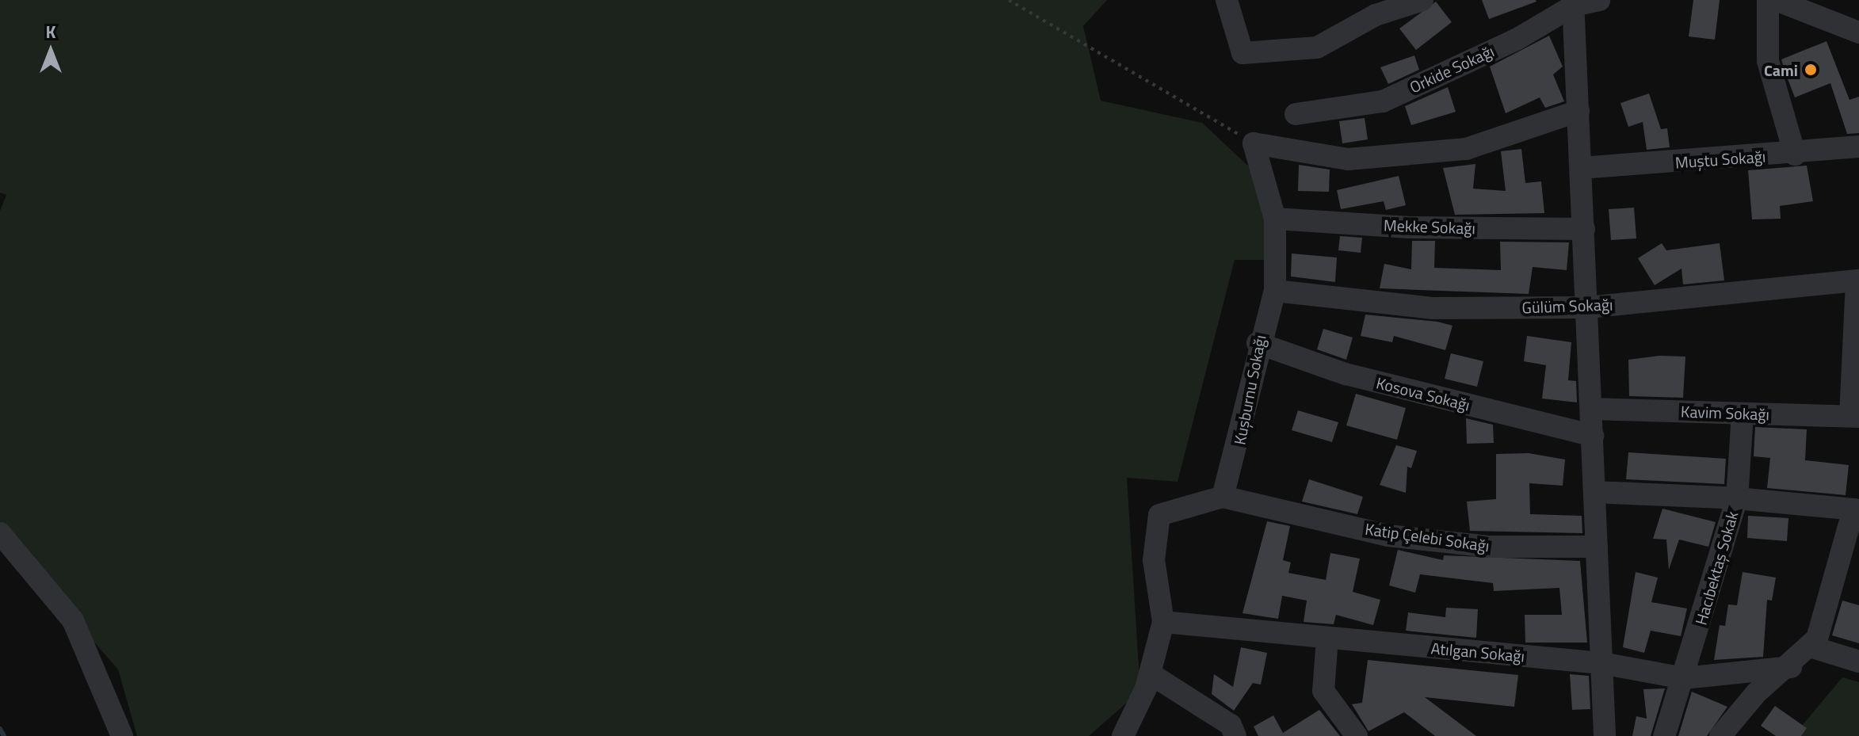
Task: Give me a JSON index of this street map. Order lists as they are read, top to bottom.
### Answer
{
  "streets": {
    "street": [
      "Orkide Sokağı",
      "Muştu Sokağı",
      "Mekke Sokağı",
      "Gülüm Sokağı",
      "Kuşburnu Sokağı",
      "Kosova Sokağı",
      "Kavim Sokağı",
      "Katip Çelebi Sokağı",
      "Hacıbektaş Sokak",
      "Atılgan Sokağı"
    ]
  },
  "crossings": [
    ["Mekke Sokağı", "Kuşburnu Sokağı"],
    ["Gülüm Sokağı", "Kuşburnu Sokağı"],
    ["Kuşburnu Sokağı", "Kosova Sokağı"],
    ["Kuşburnu Sokağı", "Katip Çelebi Sokağı"],
    ["Hacıbektaş Sokak", "Atılgan Sokağı"]
  ],
  "places": ["Cami"],
  "north": "top"
}
